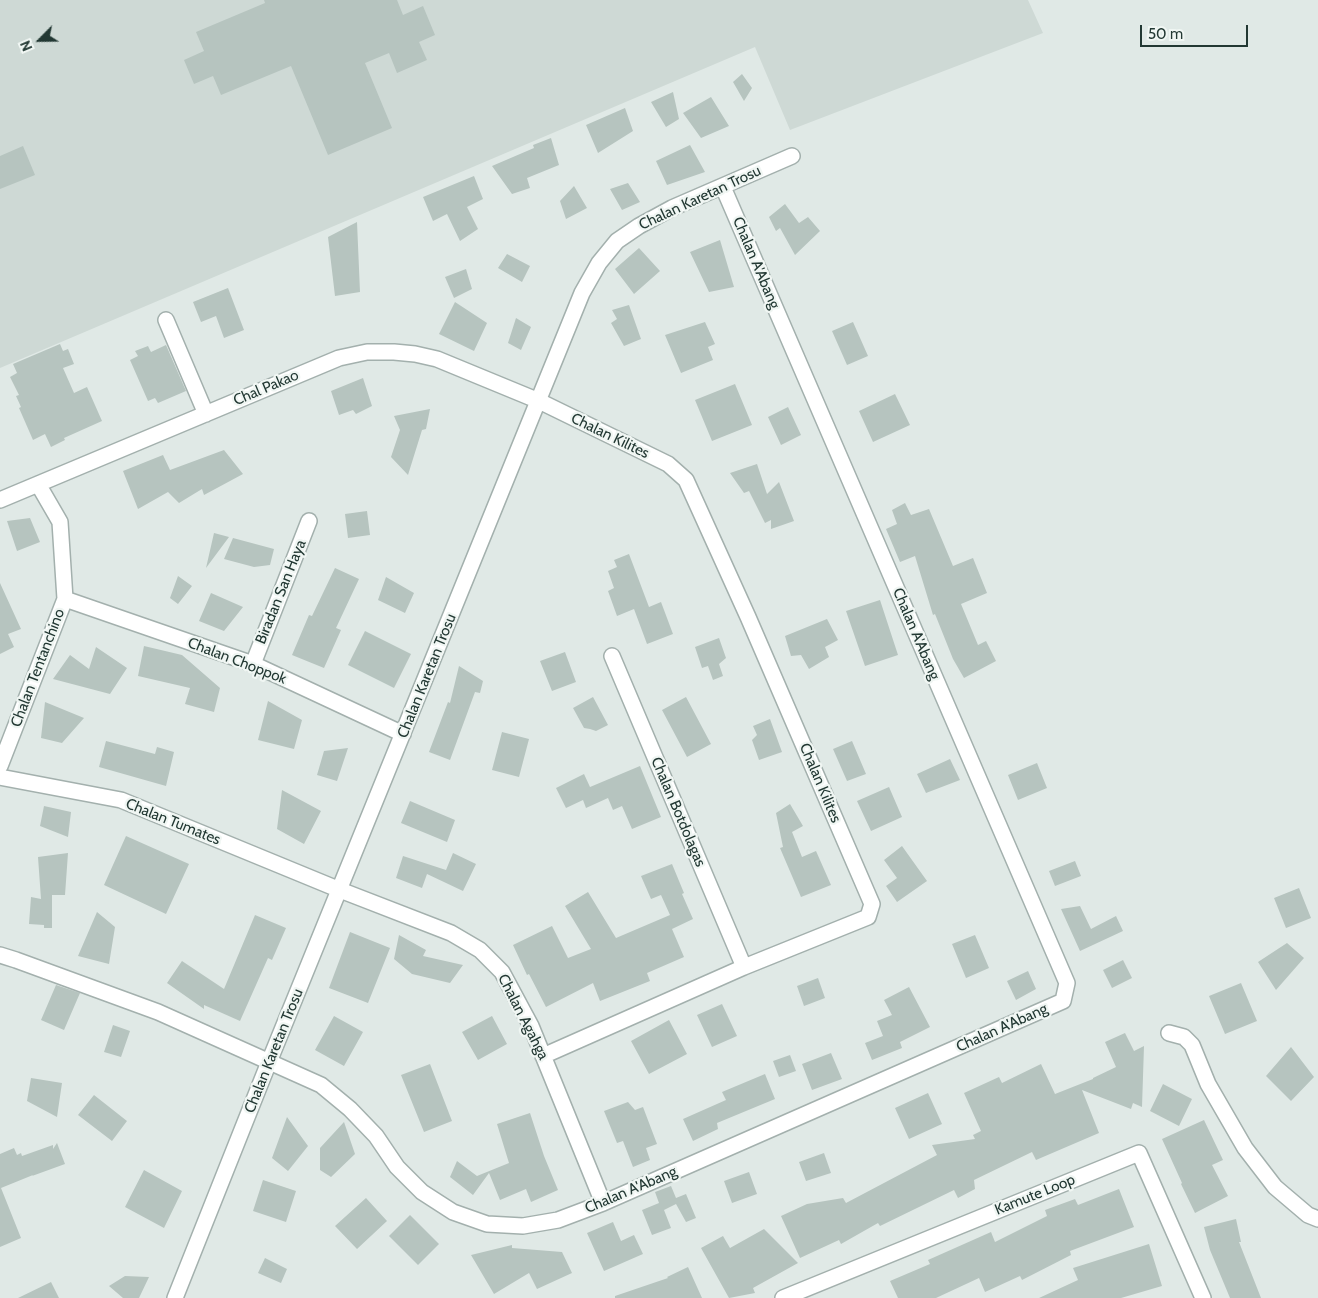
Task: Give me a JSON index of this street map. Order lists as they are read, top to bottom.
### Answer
{
  "streets": {
    "street": [
      "Chalan Karetan Trosu",
      "Chalan A'Abang",
      "Chal Pakao",
      "Chalan Kilites",
      "Biradan San Haya",
      "Chalan Choppok",
      "Chalan Tentanchino",
      "Chalan Botdolagas",
      "Chalan Tumates",
      "Chalan Agahga",
      "Kamute Loop"
    ]
  },
  "crossings": [
    ["Chalan Karetan Trosu", "Chalan A'Abang"],
    ["Chalan Karetan Trosu", "Chal Pakao"],
    ["Chalan Karetan Trosu", "Chalan Kilites"],
    ["Chalan Karetan Trosu", "Chalan Choppok"],
    ["Chalan Karetan Trosu", "Chalan Tumates"],
    ["Chalan Karetan Trosu", "Chalan Agahga"],
    ["Chalan A'Abang", "Chalan Agahga"],
    ["Chal Pakao", "Chalan Kilites"],
    ["Chal Pakao", "Chalan Tentanchino"],
    ["Chalan Kilites", "Chalan Botdolagas"],
    ["Chalan Kilites", "Chalan Agahga"],
    ["Biradan San Haya", "Chalan Choppok"],
    ["Chalan Choppok", "Chalan Tentanchino"],
    ["Chalan Tumates", "Chalan Agahga"]
  ],
  "scale_bar": "50 m",
  "north": "bottom left"
}
